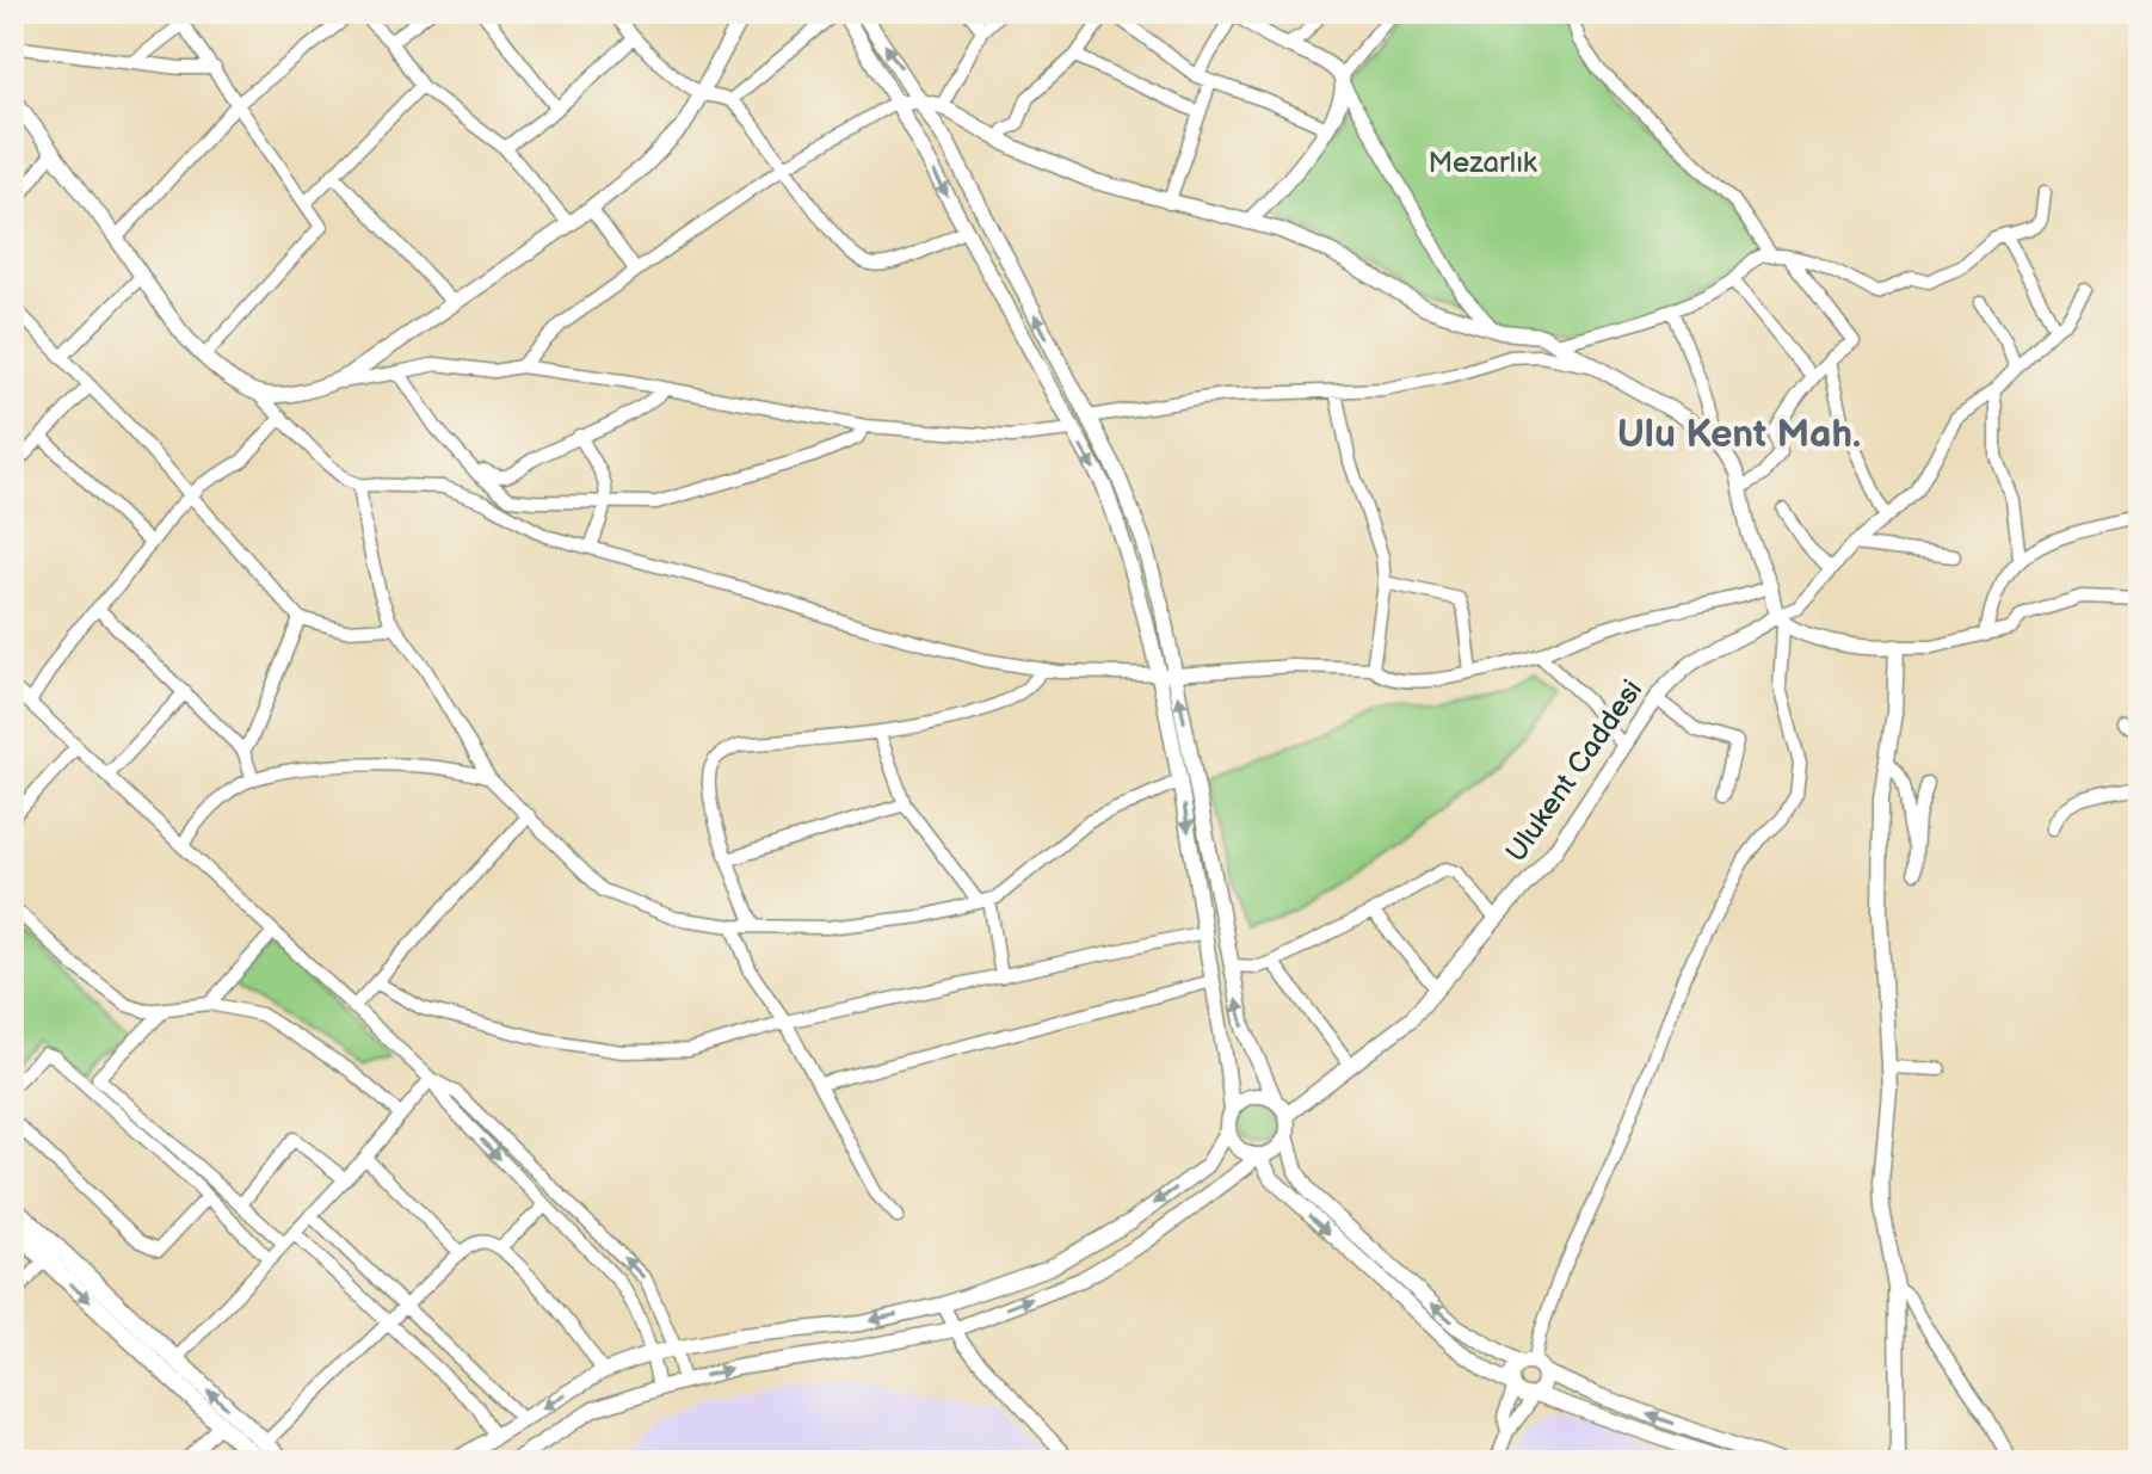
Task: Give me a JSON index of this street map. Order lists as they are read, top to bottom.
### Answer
{
  "streets": {
    "street": ["Ulukent Caddesi"]
  },
  "districts": ["Ulu Kent Mah."],
  "parks": ["Mezarlık"]
}
